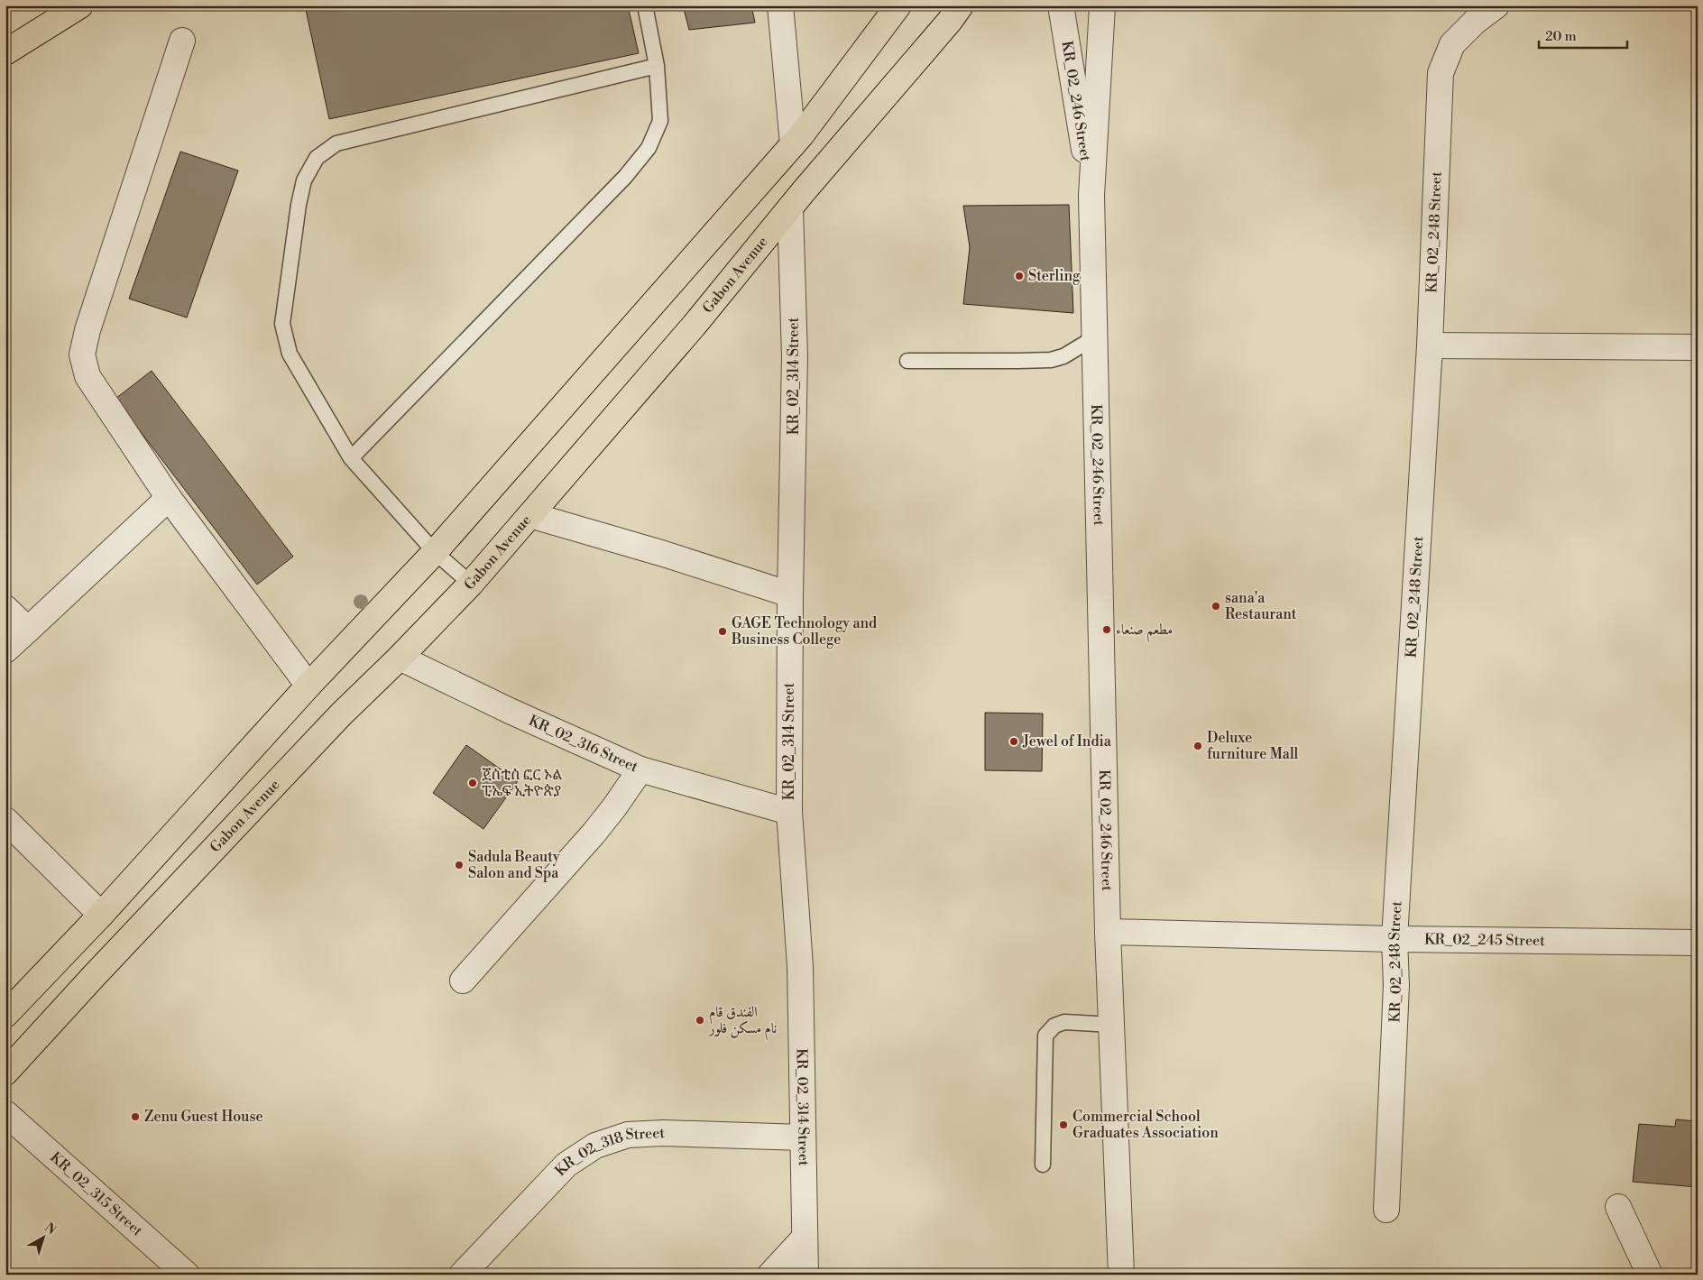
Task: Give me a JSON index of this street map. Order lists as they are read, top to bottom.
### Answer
{
  "streets": {
    "main road": ["Gabon Avenue"],
    "street": [
      "KR_02_246 Street",
      "KR_02_248 Street",
      "KR_02_314 Street",
      "KR_02_316 Street",
      "KR_02_245 Street",
      "KR_02_318 Street",
      "KR_02_315 Street"
    ]
  },
  "crossings": [
    ["KR_02_246 Street", "KR_02_245 Street"],
    ["KR_02_248 Street", "KR_02_245 Street"],
    ["Gabon Avenue", "KR_02_314 Street"],
    ["Gabon Avenue", "KR_02_316 Street"],
    ["KR_02_314 Street", "KR_02_318 Street"]
  ],
  "places": [
    "Sterling",
    "sana'a Restaurant",
    "مطعم صنعاء",
    "GAGE Technology and Business College",
    "Jewel of India",
    "Deluxe furniture Mall",
    "ጀስቲስ ፎር ኦል ፒኤፍ ኢትዮጵያ",
    "Sadula Beauty Salon and Spa",
    "الفندق قام نام مسكن فلور",
    "Zenu Guest House",
    "Commercial School Graduates Association"
  ],
  "scale_bar": "20 m",
  "north": "top right"
}
